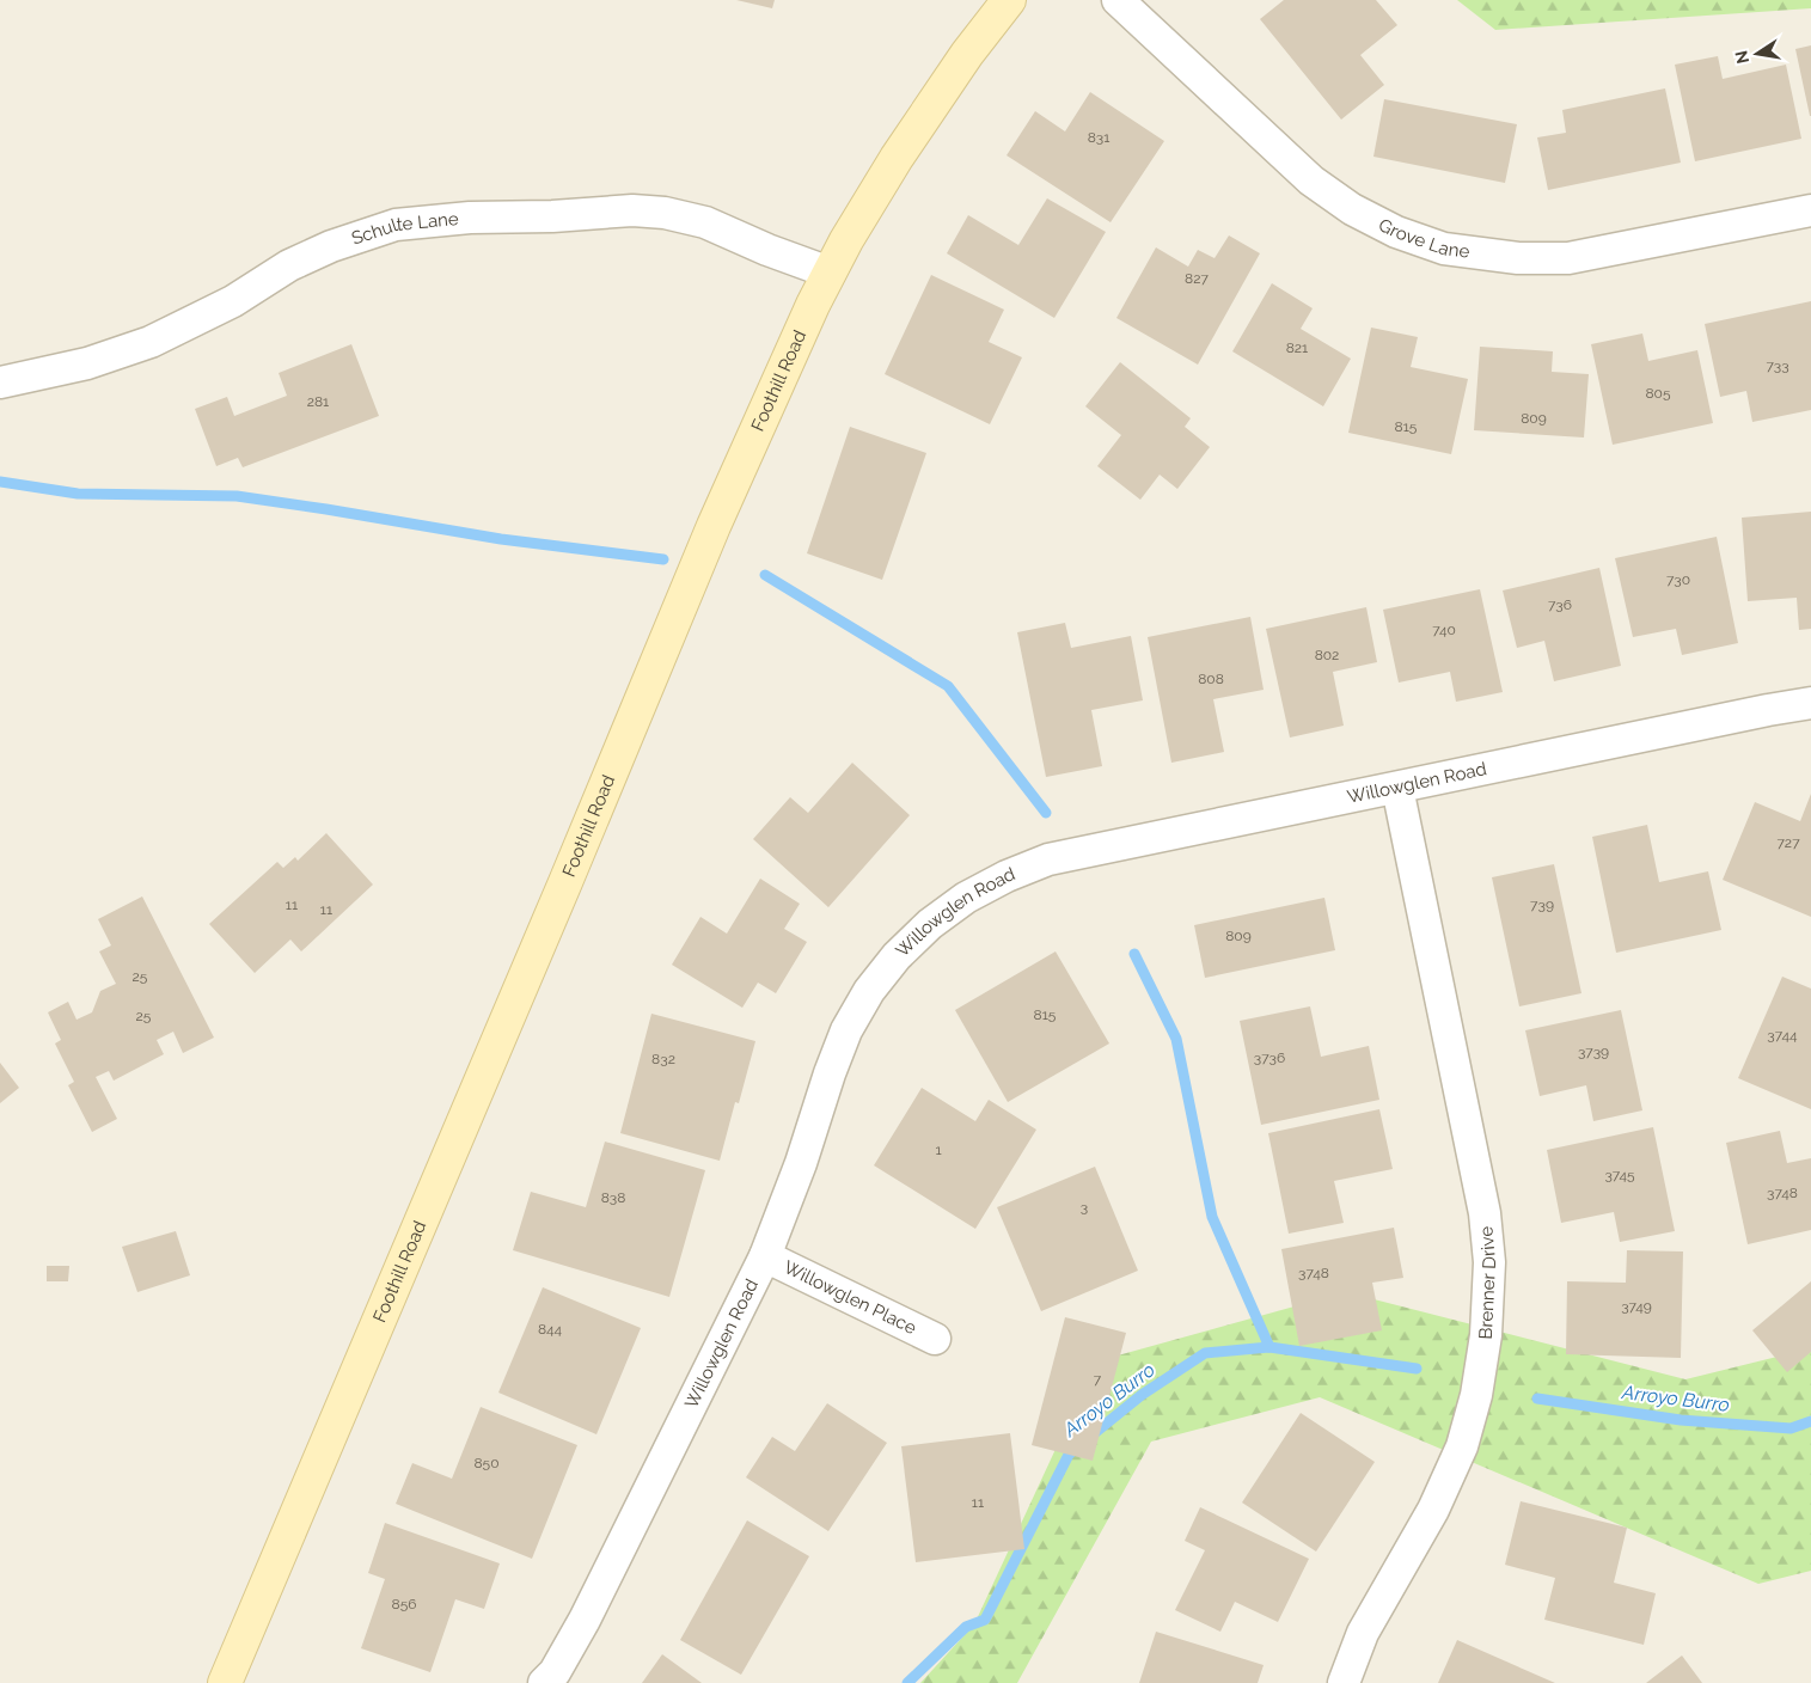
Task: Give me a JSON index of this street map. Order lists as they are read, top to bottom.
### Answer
{
  "streets": {
    "main road": ["Foothill Road"],
    "street": [
      "Schulte Lane",
      "Grove Lane",
      "Willowglen Road",
      "Brenner Drive",
      "Willowglen Place"
    ]
  },
  "crossings": [
    ["Schulte Lane", "Foothill Road"],
    ["Willowglen Road", "Brenner Drive"],
    ["Willowglen Road", "Willowglen Place"]
  ],
  "water": ["Arroyo Burro"],
  "house_numbers": [
    "831",
    "827",
    "821",
    "733",
    "805",
    "281",
    "809",
    "815",
    "730",
    "736",
    "740",
    "802",
    "808",
    "727",
    "11",
    "739",
    "11",
    "809",
    "25",
    "815",
    "25",
    "3744",
    "3739",
    "3736",
    "832",
    "1",
    "3745",
    "3748",
    "838",
    "3",
    "3748",
    "3749",
    "844",
    "7",
    "850",
    "11",
    "856"
  ],
  "north": "left"
}
